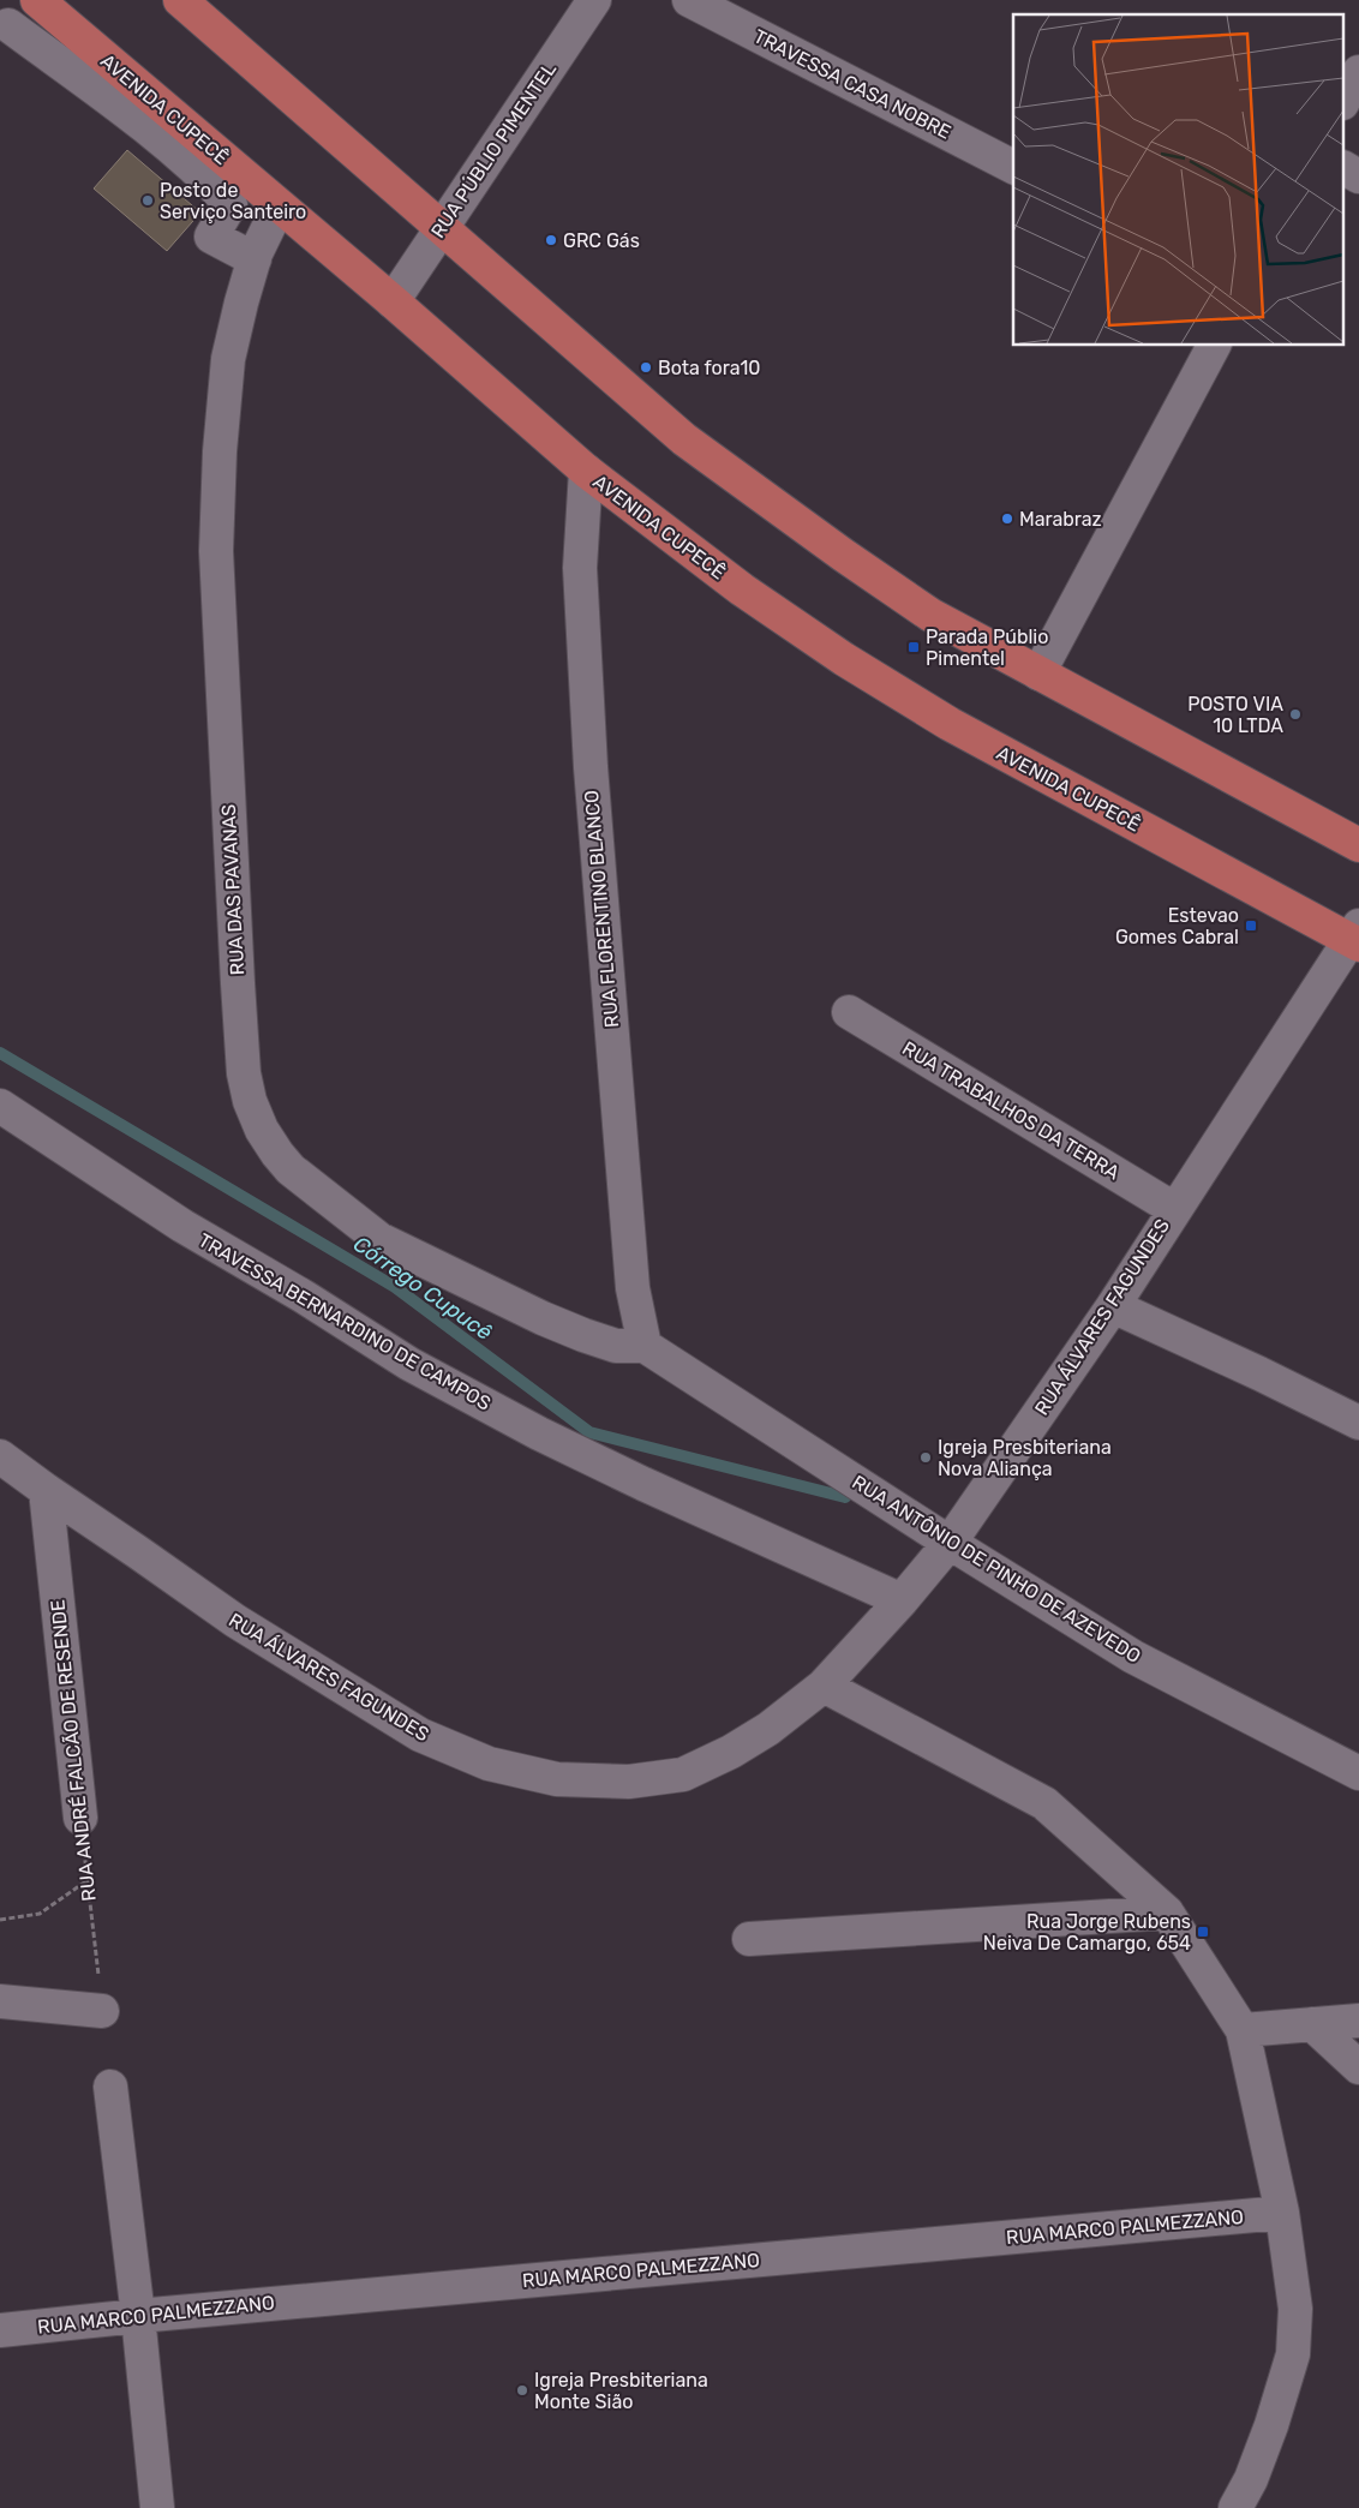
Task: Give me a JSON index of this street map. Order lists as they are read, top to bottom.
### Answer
{
  "streets": {
    "main road": ["AVENIDA CUPECÊ"],
    "street": [
      "TRAVESSA CASA NOBRE",
      "RUA PÚBLIO PIMENTEL",
      "RUA DAS PAVANAS",
      "RUA FLORENTINO BLANCO",
      "RUA TRABALHOS DA TERRA",
      "RUA ÁLVARES FAGUNDES",
      "TRAVESSA BERNARDINO DE CAMPOS",
      "RUA ANTÔNIO DE PINHO DE AZEVEDO",
      "RUA ANDRÉ FALCÃO DE RESENDE",
      "RUA MARCO PALMEZZANO"
    ]
  },
  "crossings": [
    ["AVENIDA CUPECÊ", "RUA PÚBLIO PIMENTEL"],
    ["AVENIDA CUPECÊ", "RUA DAS PAVANAS"],
    ["AVENIDA CUPECÊ", "RUA FLORENTINO BLANCO"],
    ["AVENIDA CUPECÊ", "RUA ÁLVARES FAGUNDES"],
    ["RUA DAS PAVANAS", "RUA FLORENTINO BLANCO"],
    ["RUA DAS PAVANAS", "RUA ANTÔNIO DE PINHO DE AZEVEDO"],
    ["RUA FLORENTINO BLANCO", "RUA ANTÔNIO DE PINHO DE AZEVEDO"],
    ["RUA TRABALHOS DA TERRA", "RUA ÁLVARES FAGUNDES"],
    ["RUA ÁLVARES FAGUNDES", "TRAVESSA BERNARDINO DE CAMPOS"],
    ["RUA ÁLVARES FAGUNDES", "RUA ANTÔNIO DE PINHO DE AZEVEDO"],
    ["RUA ÁLVARES FAGUNDES", "RUA ANDRÉ FALCÃO DE RESENDE"]
  ],
  "water": ["Córrego Cupucê"],
  "places": {
    "other": [
      "Posto de Serviço Santeiro",
      "GRC Gás",
      "Bota fora10",
      "Marabraz",
      "POSTO VIA 10 LTDA",
      "Igreja Presbiteriana Nova Aliança",
      "Igreja Presbiteriana Monte Sião"
    ],
    "transit": ["Parada Públio Pimentel", "Estevao Gomes Cabral", "Rua Jorge Rubens Neiva De Camargo, 654"]
  }
}
